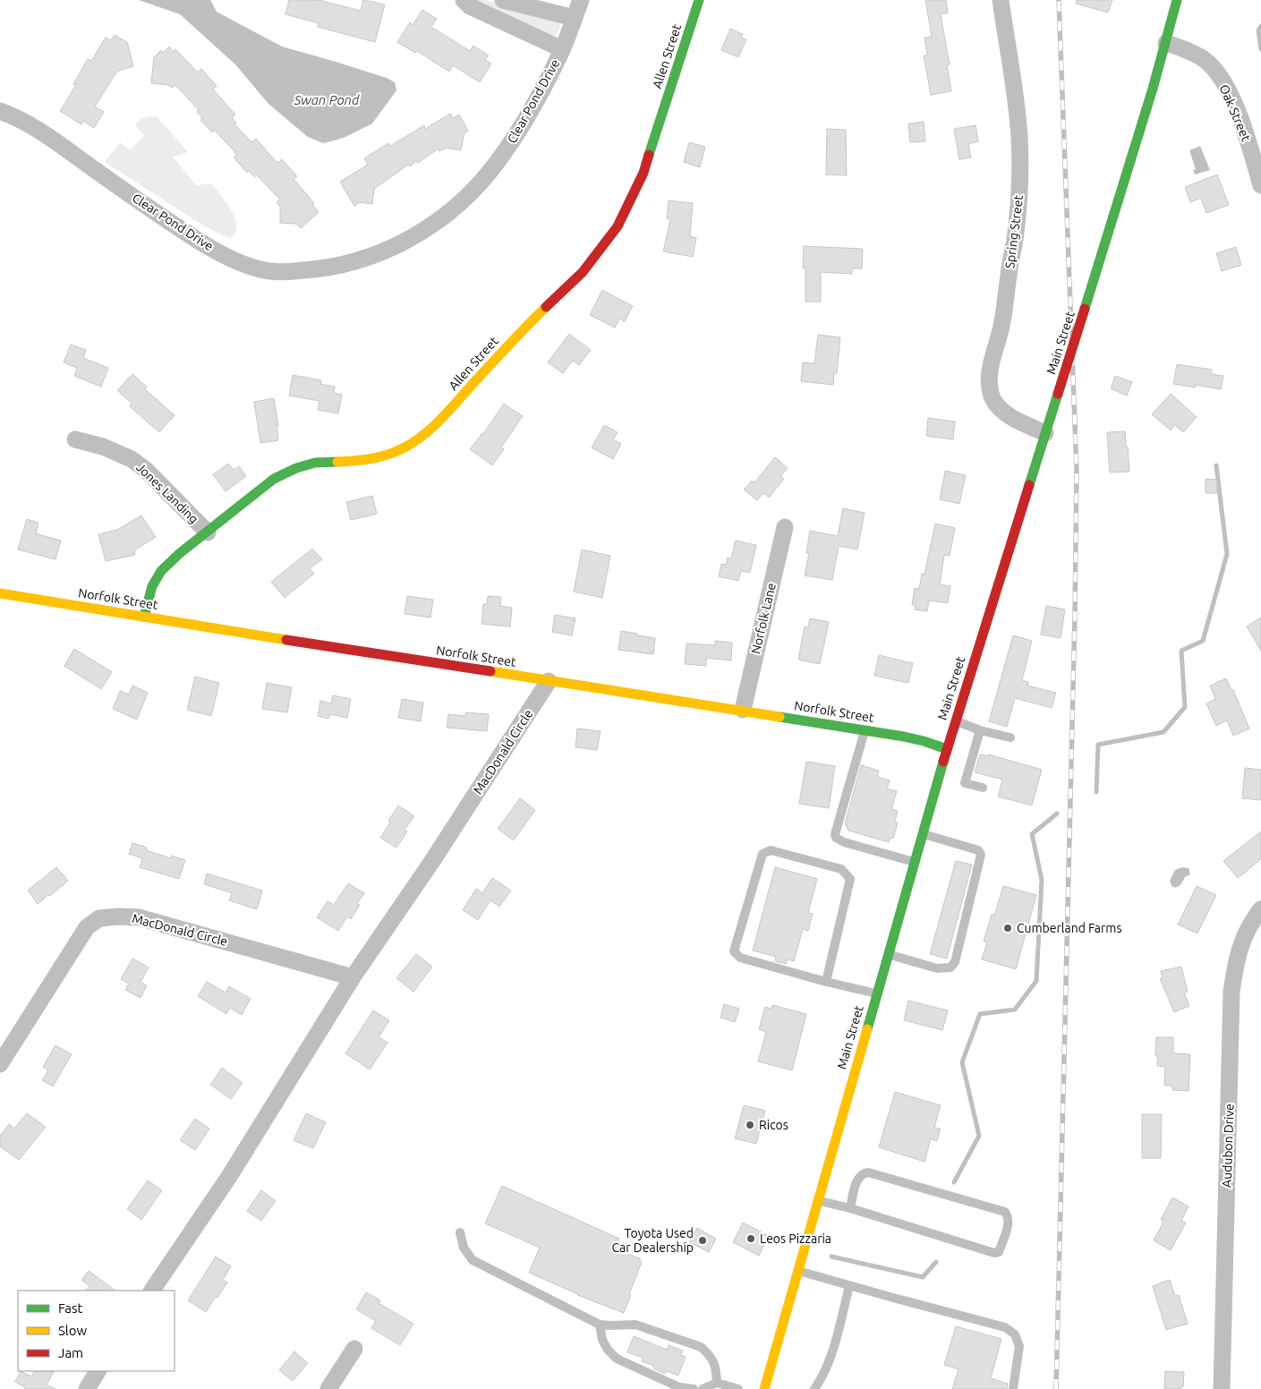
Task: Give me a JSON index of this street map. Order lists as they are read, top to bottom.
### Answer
{
  "streets": {
    "main road": ["Allen Street", "Main Street", "Norfolk Street"],
    "street": [
      "Clear Pond Drive",
      "Oak Street",
      "Spring Street",
      "Jones Landing",
      "Norfolk Lane",
      "MacDonald Circle",
      "Audubon Drive"
    ]
  },
  "crossings": [
    ["Allen Street", "Jones Landing"],
    ["Allen Street", "Norfolk Street"],
    ["Oak Street", "Main Street"],
    ["Spring Street", "Main Street"],
    ["Main Street", "Norfolk Street"],
    ["Norfolk Street", "Norfolk Lane"],
    ["Norfolk Street", "MacDonald Circle"]
  ],
  "water": ["Swan Pond"],
  "places": [
    "Cumberland Farms",
    "Ricos",
    "Leos Pizzaria",
    "Toyota Used Car Dealership"
  ],
  "legend": ["Fast", "Slow", "Jam"]
}
